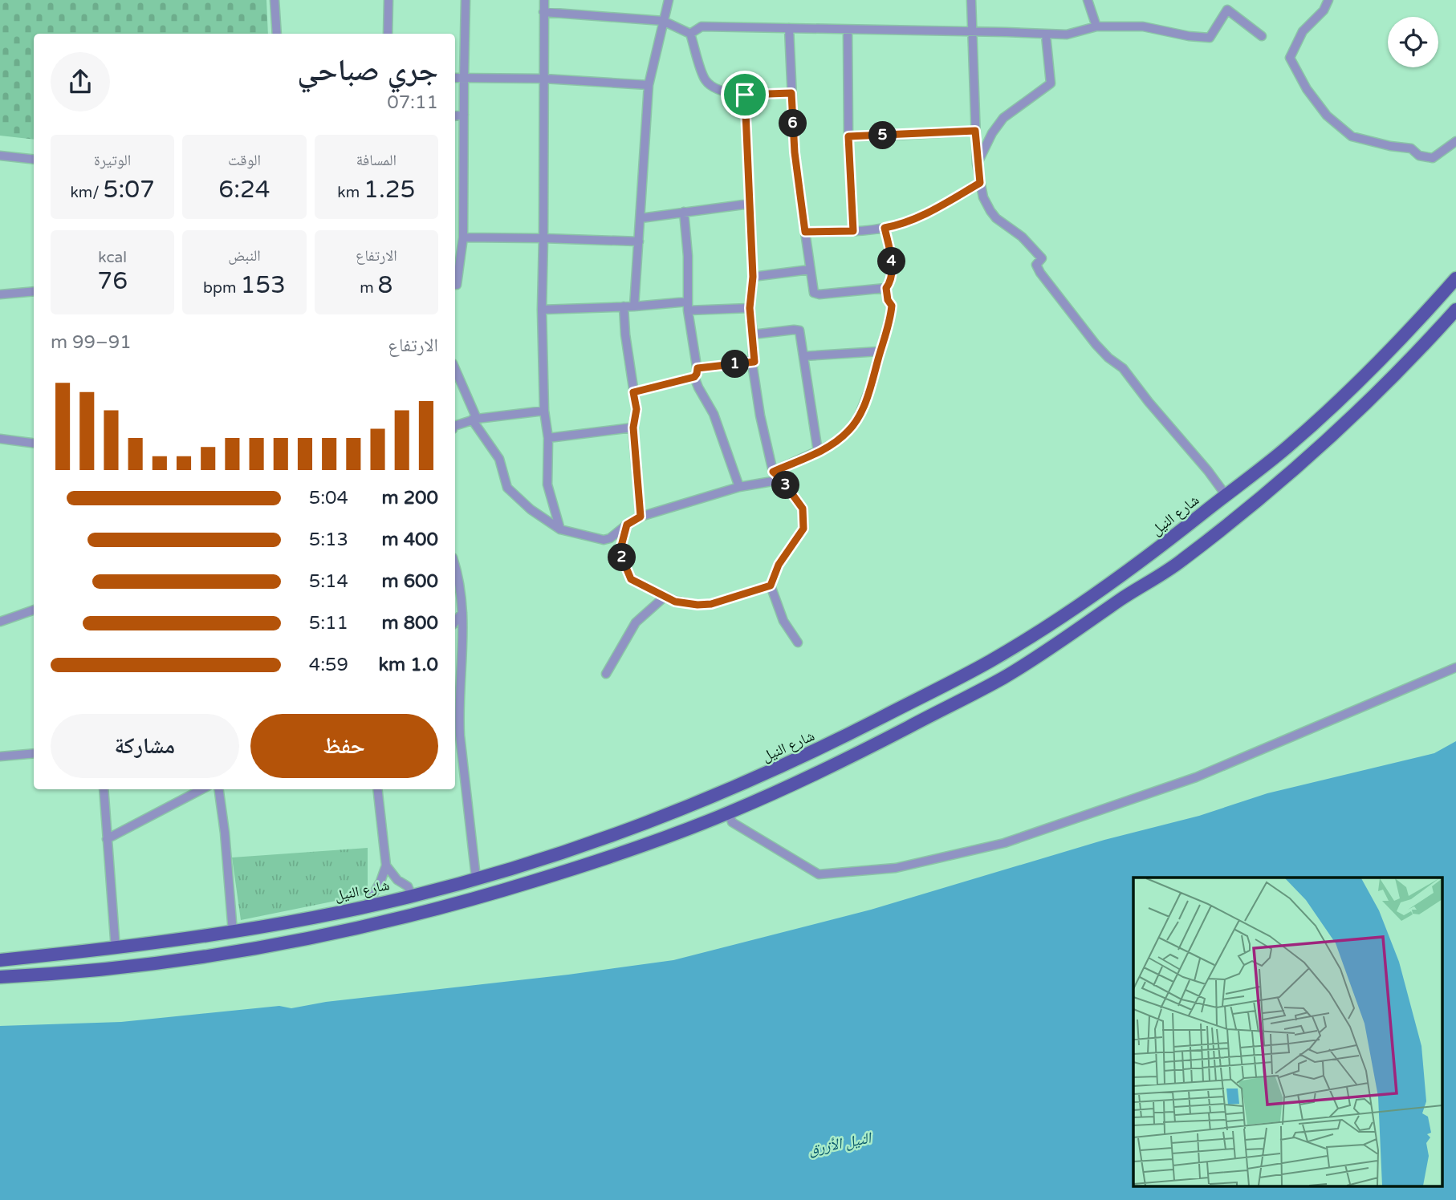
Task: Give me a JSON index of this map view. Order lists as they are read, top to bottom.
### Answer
{
  "streets": {
    "main road": ["شارع النيل"]
  },
  "water": ["النيل الأزرق"],
  "page": {
    "heading": ["جري صباحي", "07:11"],
    "pins": [
      "6",
      "5",
      "4",
      "1",
      "3",
      "2"
    ],
    "stats": [
      ["المسافة", "1.25 km"],
      ["الوقت", "6:24"],
      ["الوتيرة", "5:07 /km"],
      ["الارتفاع", "8 m"],
      ["النبض", "153 bpm"],
      ["kcal", "76"]
    ],
    "chart": ["الارتفاع", "91–99 m"],
    "list": [
      {
        "name": "200 m",
        "note": "5:04"
      },
      {
        "name": "400 m",
        "note": "5:13"
      },
      {
        "name": "600 m",
        "note": "5:14"
      },
      {
        "name": "800 m",
        "note": "5:11"
      },
      {
        "name": "1.0 km",
        "note": "4:59"
      }
    ],
    "buttons": ["حفظ", "مشاركة"]
  }
}
